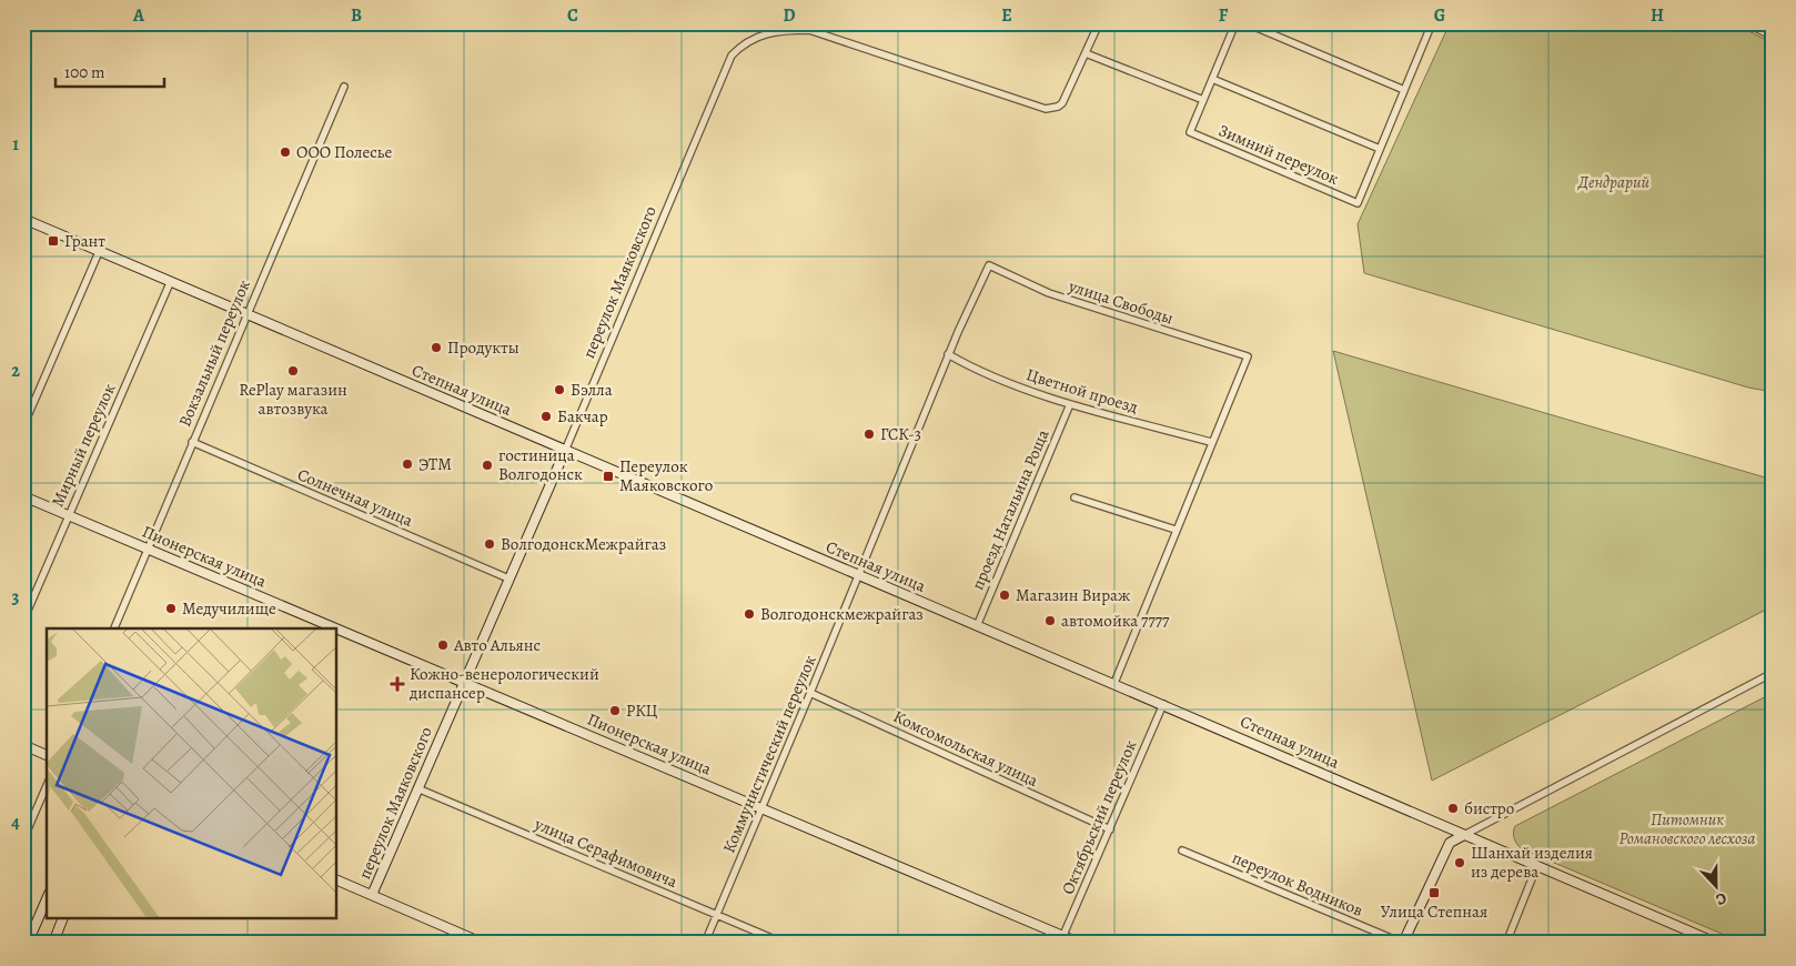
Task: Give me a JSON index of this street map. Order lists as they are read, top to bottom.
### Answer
{
  "streets": {
    "street": [
      "Зимний переулок",
      "переулок Маяковского",
      "улица Свободы",
      "Вокзальный переулок",
      "Степная улица",
      "Цветной проезд",
      "Мирный переулок",
      "Солнечная улица",
      "проезд Натальина Роща",
      "Пионерская улица",
      "Комсомольская улица",
      "Коммунистический переулок",
      "Октябрьский переулок",
      "улица Серафимовича",
      "переулок Водников"
    ]
  },
  "crossings": [
    ["переулок Маяковского", "Степная улица"],
    ["переулок Маяковского", "Солнечная улица"],
    ["переулок Маяковского", "Пионерская улица"],
    ["переулок Маяковского", "улица Серафимовича"],
    ["улица Свободы", "Цветной проезд"],
    ["улица Свободы", "Коммунистический переулок"],
    ["Вокзальный переулок", "Степная улица"],
    ["Вокзальный переулок", "Солнечная улица"],
    ["Вокзальный переулок", "Пионерская улица"],
    ["Степная улица", "Мирный переулок"],
    ["Степная улица", "проезд Натальина Роща"],
    ["Степная улица", "Коммунистический переулок"],
    ["Степная улица", "Октябрьский переулок"],
    ["Цветной проезд", "проезд Натальина Роща"],
    ["Цветной проезд", "Коммунистический переулок"],
    ["Мирный переулок", "Пионерская улица"],
    ["Пионерская улица", "Коммунистический переулок"],
    ["Пионерская улица", "Октябрьский переулок"],
    ["Комсомольская улица", "Коммунистический переулок"],
    ["Комсомольская улица", "Октябрьский переулок"],
    ["Коммунистический переулок", "улица Серафимовича"]
  ],
  "parks": ["Дендрарий", "Питомник Романовского лесхоза"],
  "places": {
    "other": [
      "ООО Полесье",
      "Продукты",
      "RePlay магазин автозвука",
      "Бэлла",
      "Бакчар",
      "ГСК-3",
      "ЭТМ",
      "гостиница Волгодонск",
      "ВолгодонскМежрайгаз",
      "Магазин Вираж",
      "Медучилище",
      "Волгодонскмежрайгаз",
      "автомойка 7777",
      "Авто Альянс",
      "РКЦ",
      "бистро",
      "Шанхай изделия из дерева"
    ],
    "transit": ["Грант", "Переулок Маяковского", "Улица Степная"],
    "health": ["Кожно-венерологический диспансер"]
  },
  "scale_bar": "100 m",
  "north": "bottom",
  "grid": {
    "columns": [
      "A",
      "B",
      "C",
      "D",
      "E",
      "F",
      "G",
      "H"
    ],
    "rows": [
      "1",
      "2",
      "3",
      "4"
    ]
  }
}
